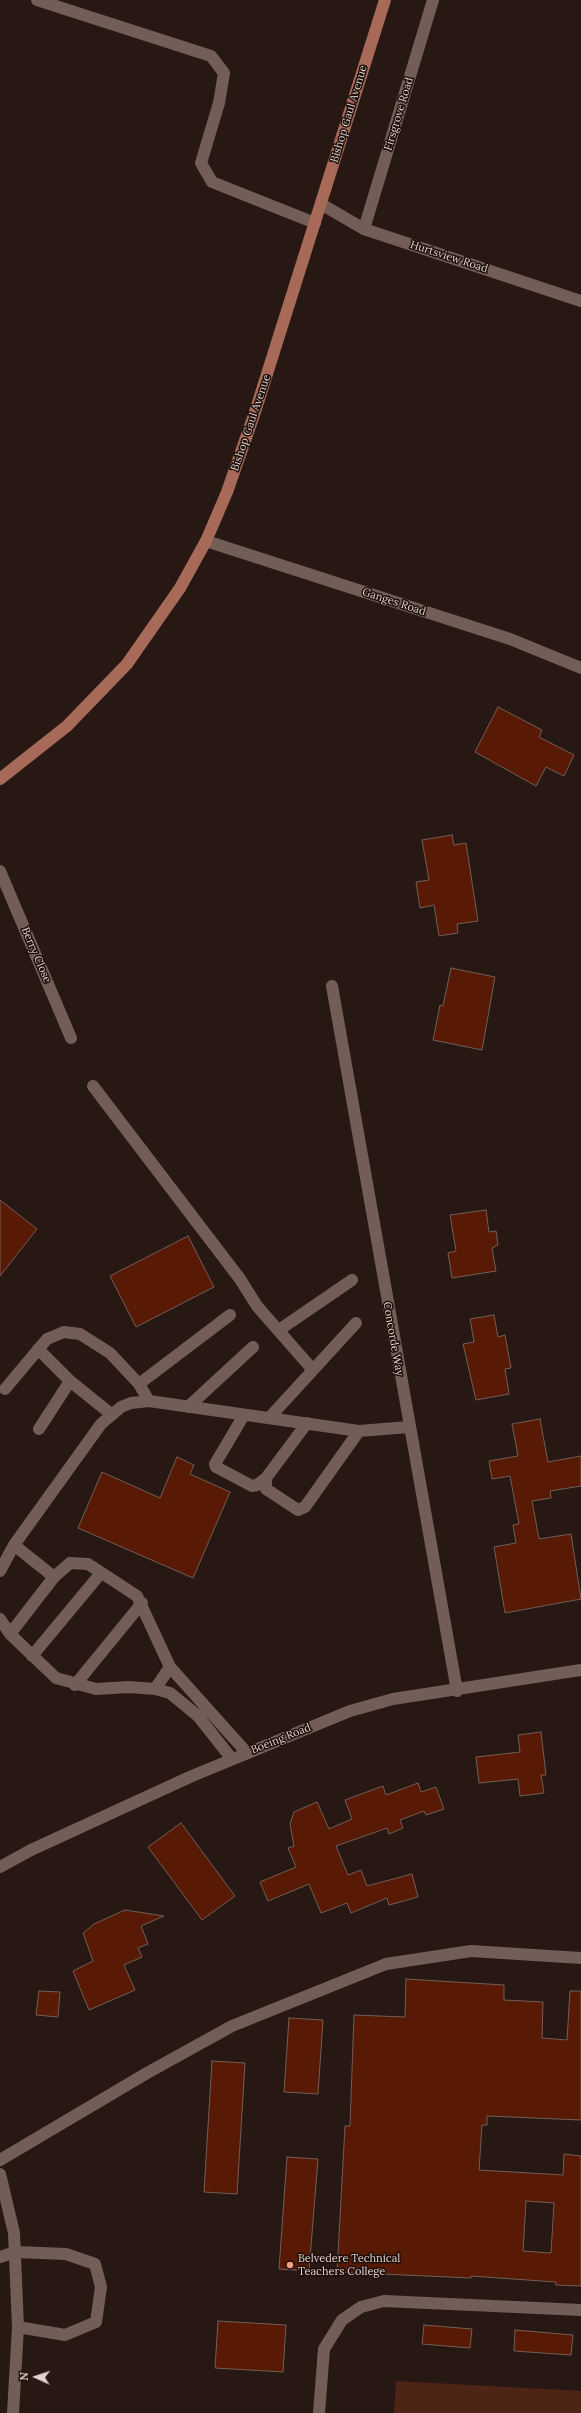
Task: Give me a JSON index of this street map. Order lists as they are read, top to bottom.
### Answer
{
  "streets": {
    "main road": ["Bishop Gaul Avenue"],
    "street": [
      "Firsgrove Road",
      "Hurtsview Road",
      "Ganges Road",
      "Berry Close",
      "Concorde Way",
      "Boeing Road"
    ]
  },
  "crossings": [
    ["Bishop Gaul Avenue", "Hurtsview Road"],
    ["Bishop Gaul Avenue", "Ganges Road"],
    ["Firsgrove Road", "Hurtsview Road"],
    ["Concorde Way", "Boeing Road"]
  ],
  "places": ["Belvedere Technical Teachers College"],
  "north": "left"
}
